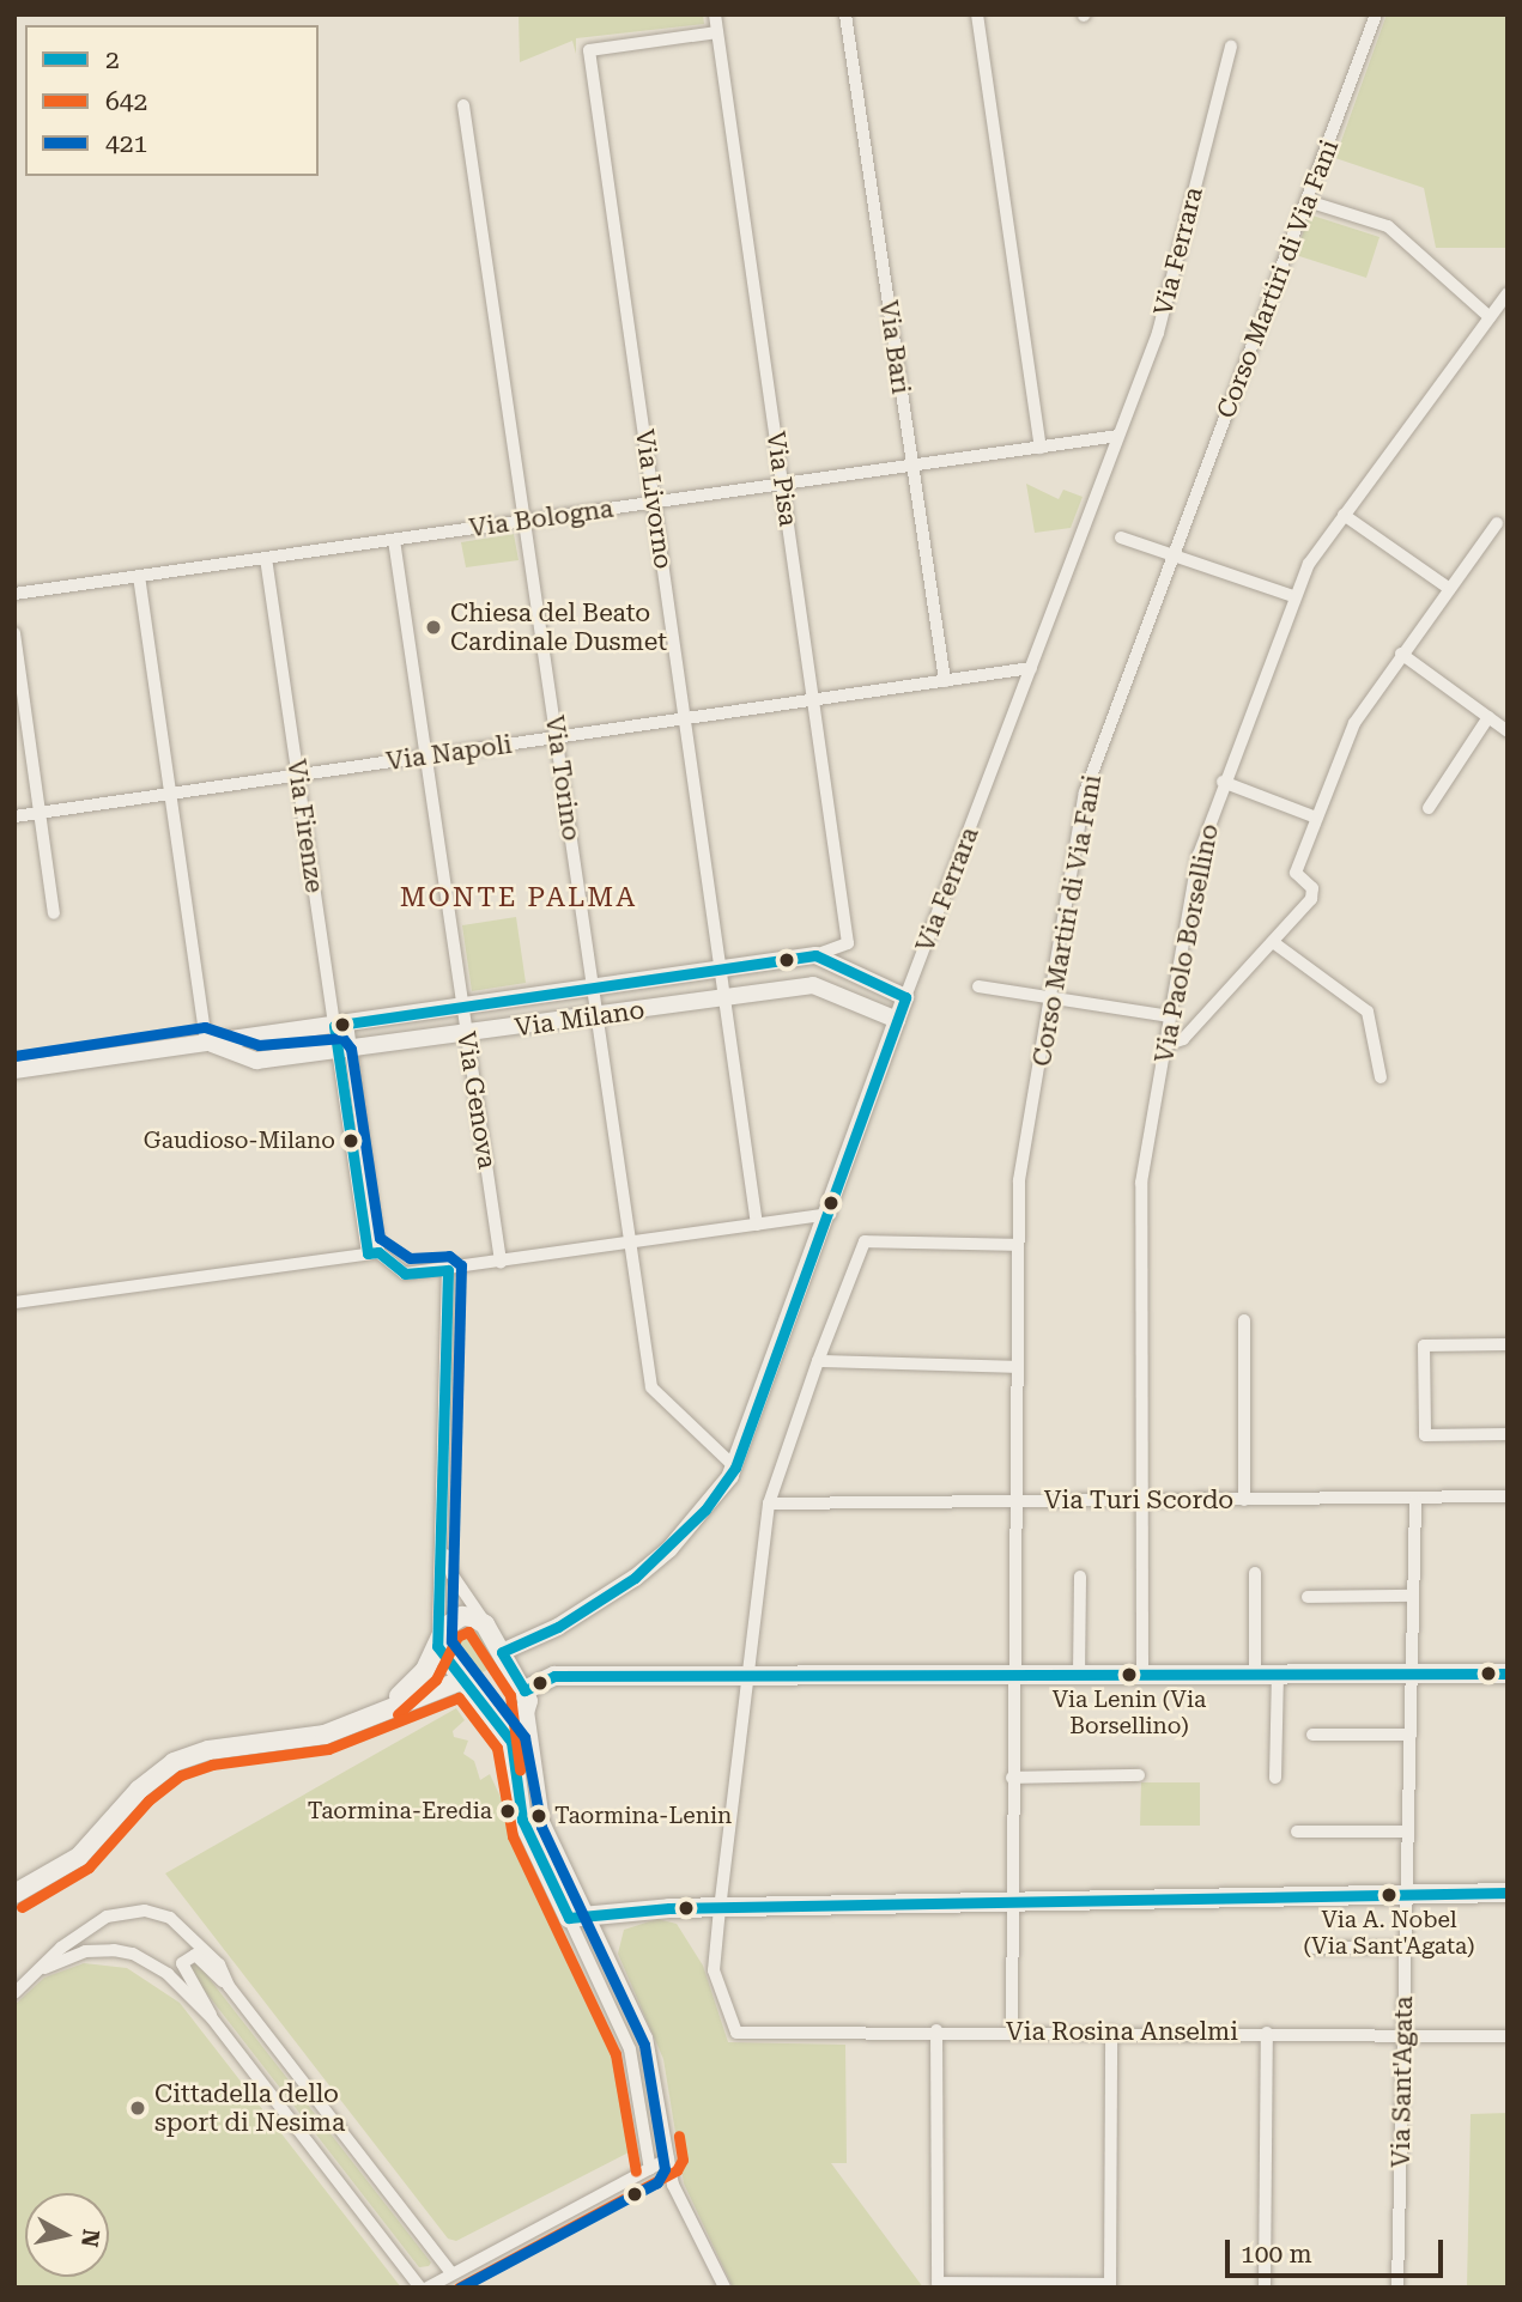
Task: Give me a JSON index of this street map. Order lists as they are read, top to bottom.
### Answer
{
  "streets": {
    "street": [
      "Via Ferrara",
      "Corso Martiri di Via Fani",
      "Via Bari",
      "Via Pisa",
      "Via Livorno",
      "Via Bologna",
      "Via Napoli",
      "Via Torino",
      "Via Firenze",
      "Via Paolo Borsellino",
      "Via Milano",
      "Via Genova",
      "Via Turi Scordo",
      "Via Rosina Anselmi",
      "Via Sant'Agata"
    ]
  },
  "crossings": [
    ["Via Ferrara", "Via Bologna"],
    ["Via Ferrara", "Via Napoli"],
    ["Via Ferrara", "Via Torino"],
    ["Via Ferrara", "Via Milano"],
    ["Corso Martiri di Via Fani", "Via Turi Scordo"],
    ["Corso Martiri di Via Fani", "Via Rosina Anselmi"],
    ["Via Bari", "Via Bologna"],
    ["Via Bari", "Via Napoli"],
    ["Via Pisa", "Via Livorno"],
    ["Via Pisa", "Via Bologna"],
    ["Via Pisa", "Via Napoli"],
    ["Via Pisa", "Via Milano"],
    ["Via Livorno", "Via Bologna"],
    ["Via Livorno", "Via Napoli"],
    ["Via Livorno", "Via Milano"],
    ["Via Bologna", "Via Torino"],
    ["Via Bologna", "Via Firenze"],
    ["Via Bologna", "Via Genova"],
    ["Via Napoli", "Via Torino"],
    ["Via Napoli", "Via Firenze"],
    ["Via Napoli", "Via Genova"],
    ["Via Torino", "Via Milano"],
    ["Via Firenze", "Via Milano"],
    ["Via Paolo Borsellino", "Via Turi Scordo"],
    ["Via Milano", "Via Genova"],
    ["Via Turi Scordo", "Via Sant'Agata"],
    ["Via Rosina Anselmi", "Via Sant'Agata"]
  ],
  "districts": ["MONTE PALMA"],
  "places": [
    "Chiesa del Beato Cardinale Dusmet",
    "Gaudioso-Milano",
    "Via Lenin (Via Borsellino)",
    "Taormina-Eredia",
    "Taormina-Lenin",
    "Via A. Nobel (Via Sant'Agata)",
    "Cittadella dello sport di Nesima"
  ],
  "lines": ["transit line 2", "transit line 421", "transit line 642"],
  "legend": ["2", "642", "421"],
  "scale_bar": "100 m",
  "north": "right"
}
